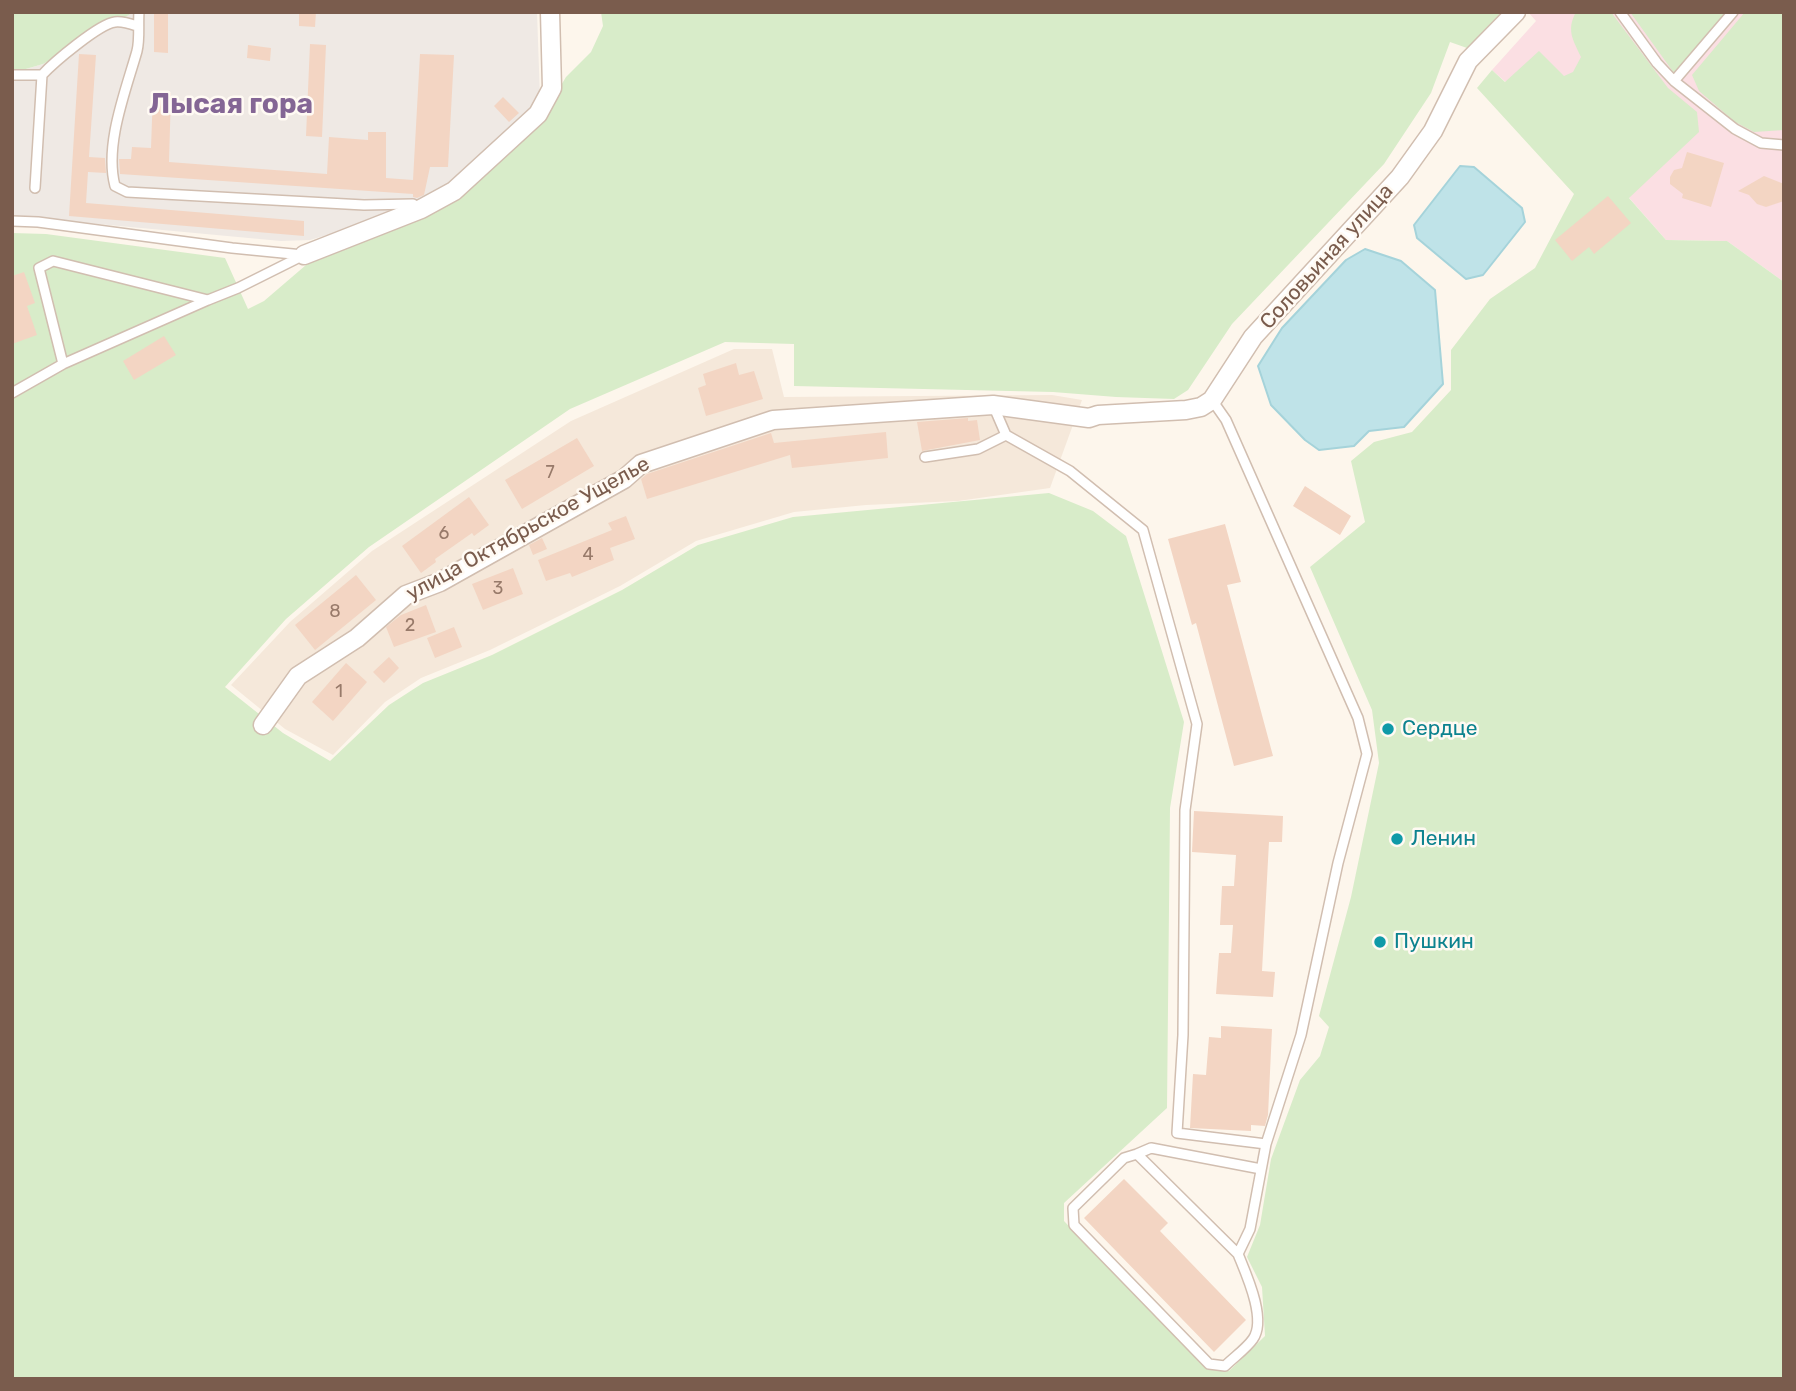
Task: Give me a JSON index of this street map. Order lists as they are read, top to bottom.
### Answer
{
  "streets": {
    "street": ["Соловьиная улица", "улица Октябрьское Ущелье"]
  },
  "crossings": [
    ["Соловьиная улица", "улица Октябрьское Ущелье"]
  ],
  "districts": ["Лысая гора"],
  "places": ["Сердце", "Ленин", "Пушкин"],
  "house_numbers": [
    "7",
    "6",
    "4",
    "3",
    "8",
    "2",
    "1"
  ]
}
